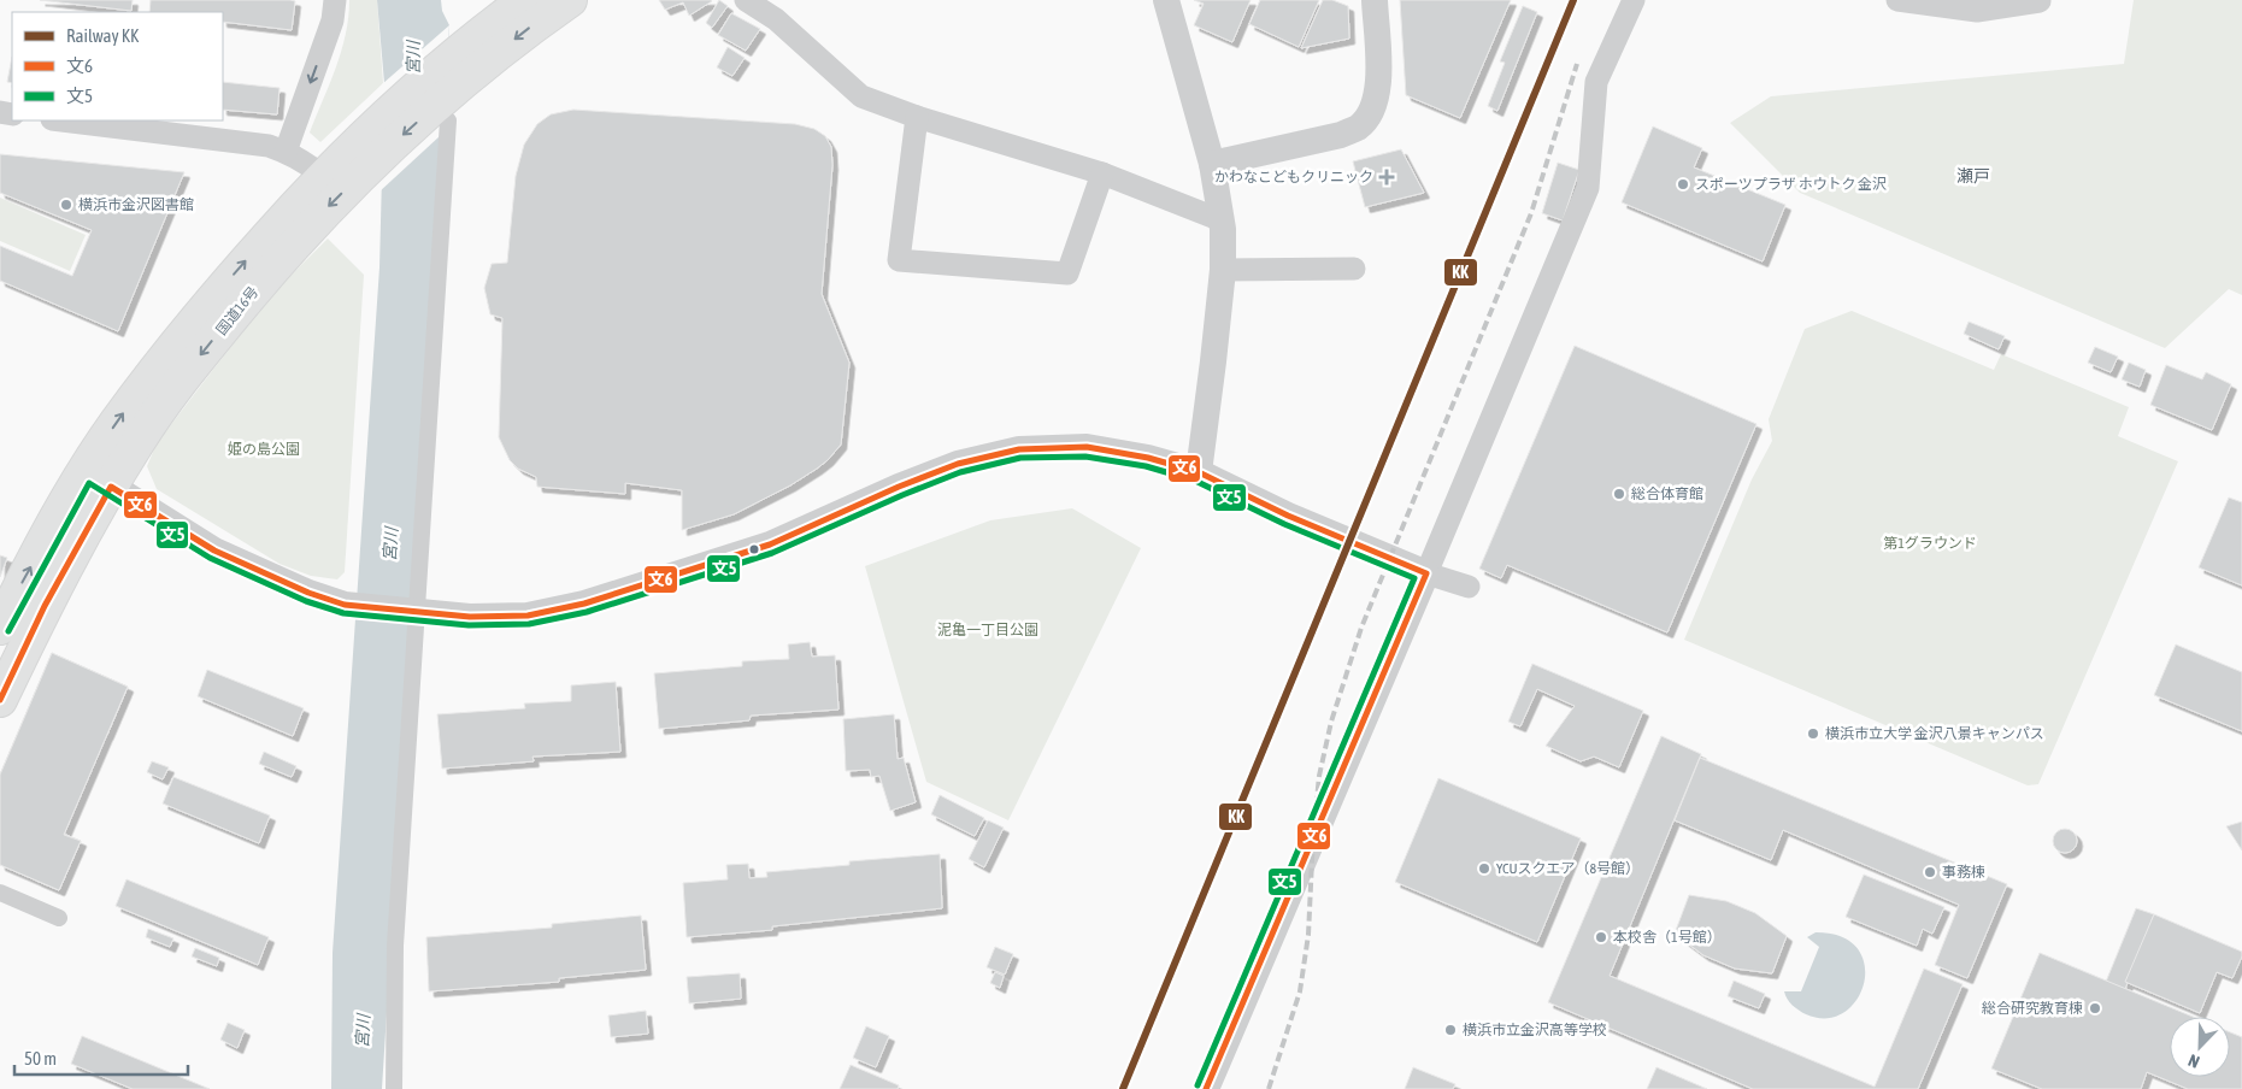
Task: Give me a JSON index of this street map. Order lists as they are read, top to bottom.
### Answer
{
  "streets": {
    "highway": ["国道16号"]
  },
  "districts": ["瀬戸"],
  "water": ["宮川"],
  "parks": ["姫の島公園", "第1グラウンド", "泥亀一丁目公園"],
  "places": {
    "health": ["かわなこどもクリニック"],
    "other": [
      "スポーツプラザ ホウトク 金沢",
      "横浜市金沢図書館",
      "総合体育館",
      "横浜市立大学 金沢八景キャンパス",
      "YCUスクエア（8号館）",
      "事務棟",
      "本校舎（1号館）",
      "総合研究教育棟",
      "横浜市立金沢高等学校"
    ]
  },
  "lines": ["rail line KK", "transit line 文6", "transit line 文5"],
  "legend": ["Railway KK", "文6", "文5"],
  "scale_bar": "50 m",
  "north": "bottom left"
}
